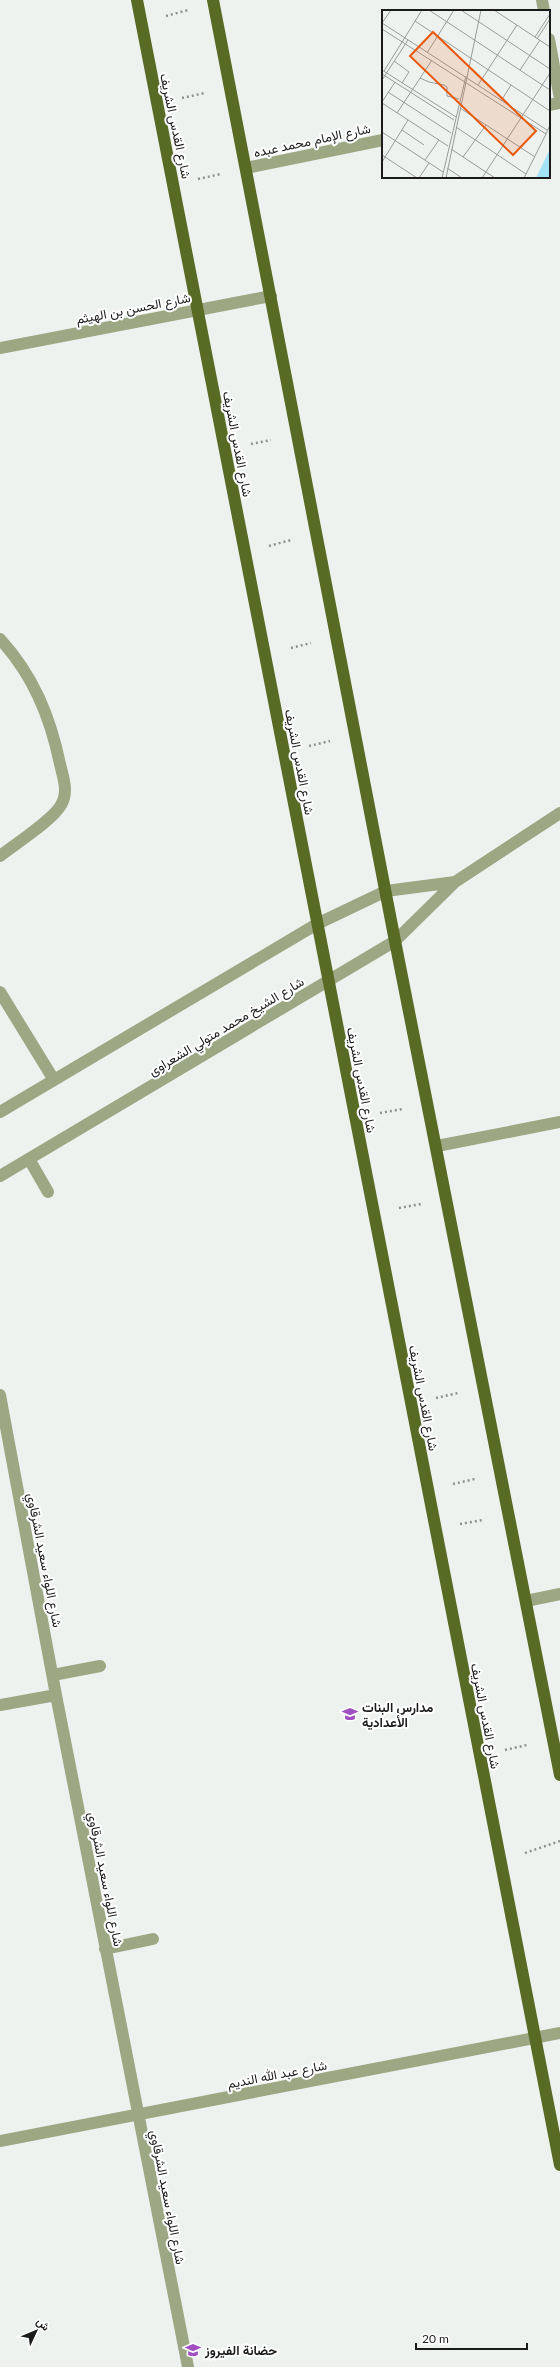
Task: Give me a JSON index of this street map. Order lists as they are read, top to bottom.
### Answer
{
  "streets": {
    "main road": ["شارع القدس الشريف"],
    "street": [
      "شارع الإمام محمد عبده",
      "شارع الحسن بن الهيثم",
      "شارع الشيخ محمد متولي الشعراوى",
      "شارع اللواء سعيد الشرقاوي",
      "شارع عبد الله النديم"
    ]
  },
  "crossings": [
    ["شارع القدس الشريف", "شارع الحسن بن الهيثم"],
    ["شارع القدس الشريف", "شارع الشيخ محمد متولي الشعراوى"],
    ["شارع القدس الشريف", "شارع عبد الله النديم"],
    ["شارع اللواء سعيد الشرقاوي", "شارع عبد الله النديم"]
  ],
  "places": {
    "school or university": ["مدارس البنات الأعدادية", "حضانة الفيروز"]
  },
  "scale_bar": "20 m",
  "north": "top right"
}
